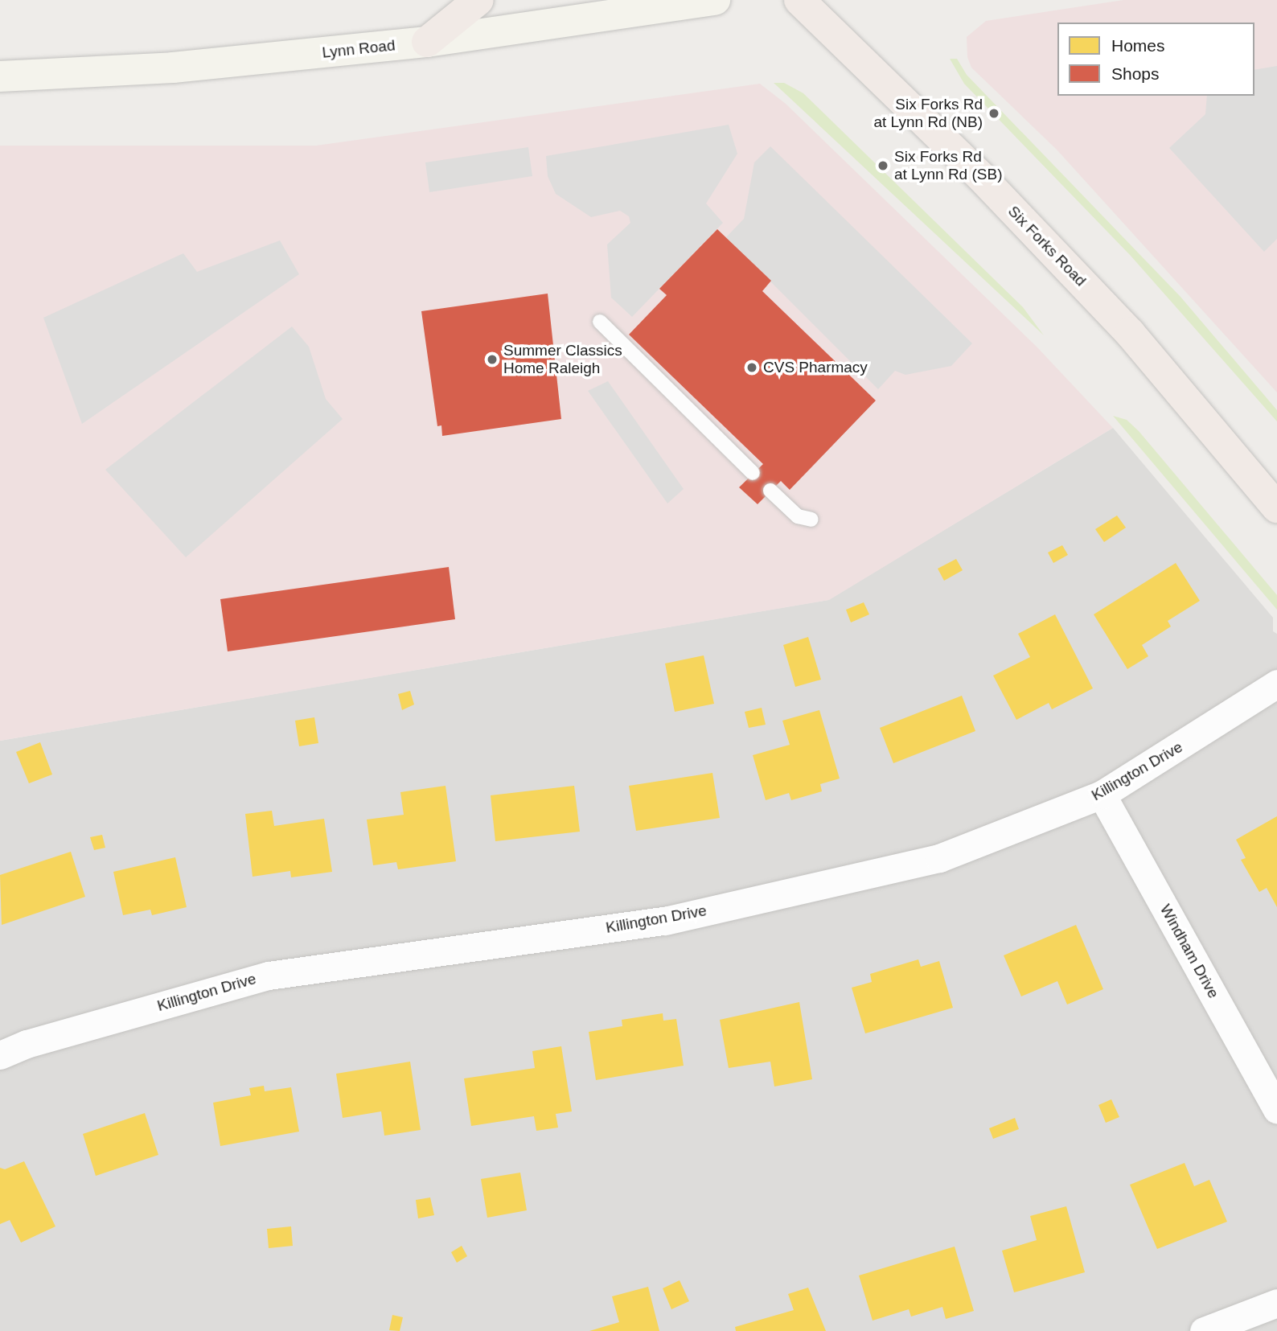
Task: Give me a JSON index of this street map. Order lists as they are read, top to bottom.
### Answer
{
  "streets": {
    "main road": ["Lynn Road", "Six Forks Road"],
    "street": ["Killington Drive", "Windham Drive"]
  },
  "crossings": [
    ["Killington Drive", "Windham Drive"]
  ],
  "places": [
    "Six Forks Rd at Lynn Rd (NB)",
    "Six Forks Rd at Lynn Rd (SB)",
    "Summer Classics Home Raleigh",
    "CVS Pharmacy"
  ],
  "legend": ["Homes", "Shops"]
}
